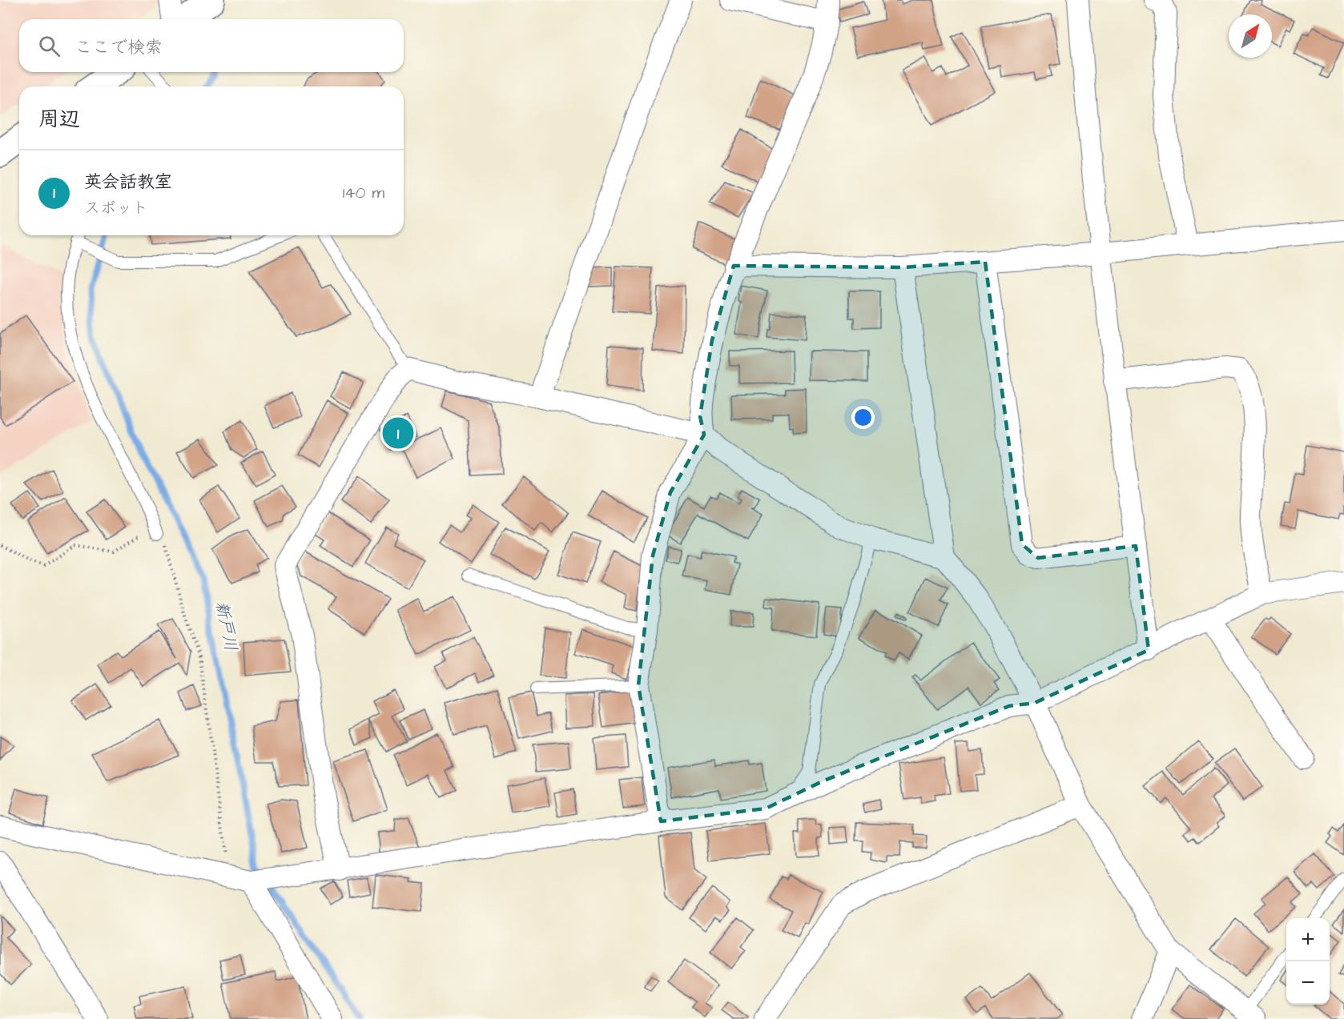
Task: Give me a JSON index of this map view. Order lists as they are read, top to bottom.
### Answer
{
  "water": ["新戸川"],
  "north": "top right",
  "page": {
    "search": "ここで検索",
    "heading": "周辺",
    "list": [
      {
        "mark": "1",
        "name": "英会話教室",
        "note": "スポット",
        "value": "140 m"
      }
    ],
    "pins": "1",
    "map_buttons": ["+", "−"]
  }
}
